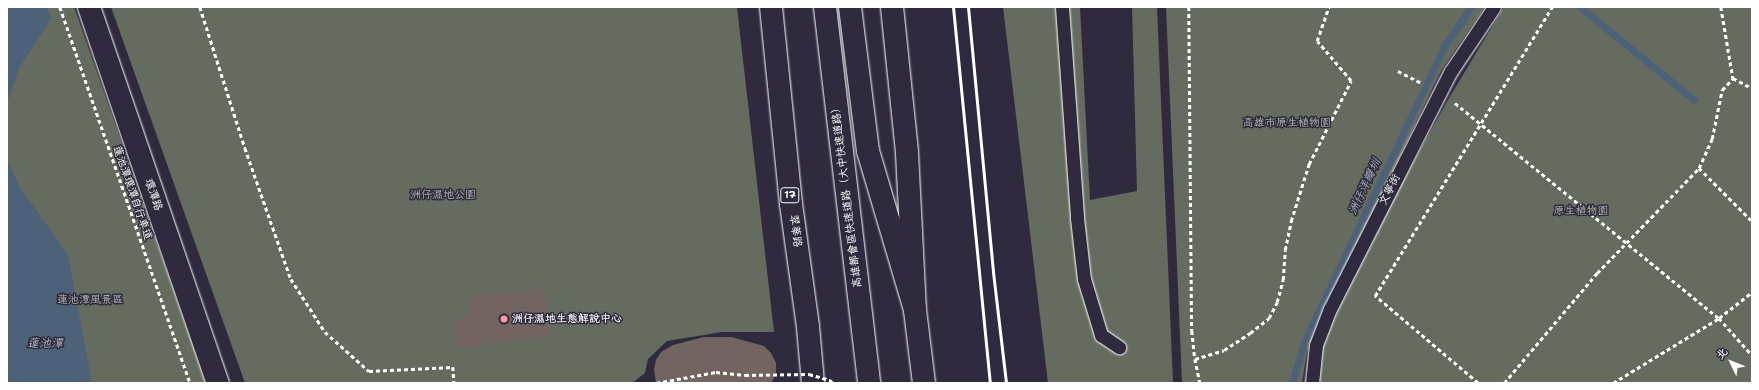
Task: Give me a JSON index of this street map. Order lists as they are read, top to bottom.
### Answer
{
  "streets": {
    "main road": [
      "環潭路",
      "17",
      "高雄都會區快速道路（大中快速道路）",
      "翠華路"
    ],
    "lane": ["文寧街"],
    "path": ["蓮池潭環潭自行車道"]
  },
  "water": ["洲仔洋瓣圳", "蓮池潭"],
  "parks": [
    "高雄市原生植物園",
    "洲仔濕地公園",
    "原生植物園",
    "蓮池潭風景區"
  ],
  "places": ["洲仔濕地生態解說中心"],
  "north": "top left"
}
